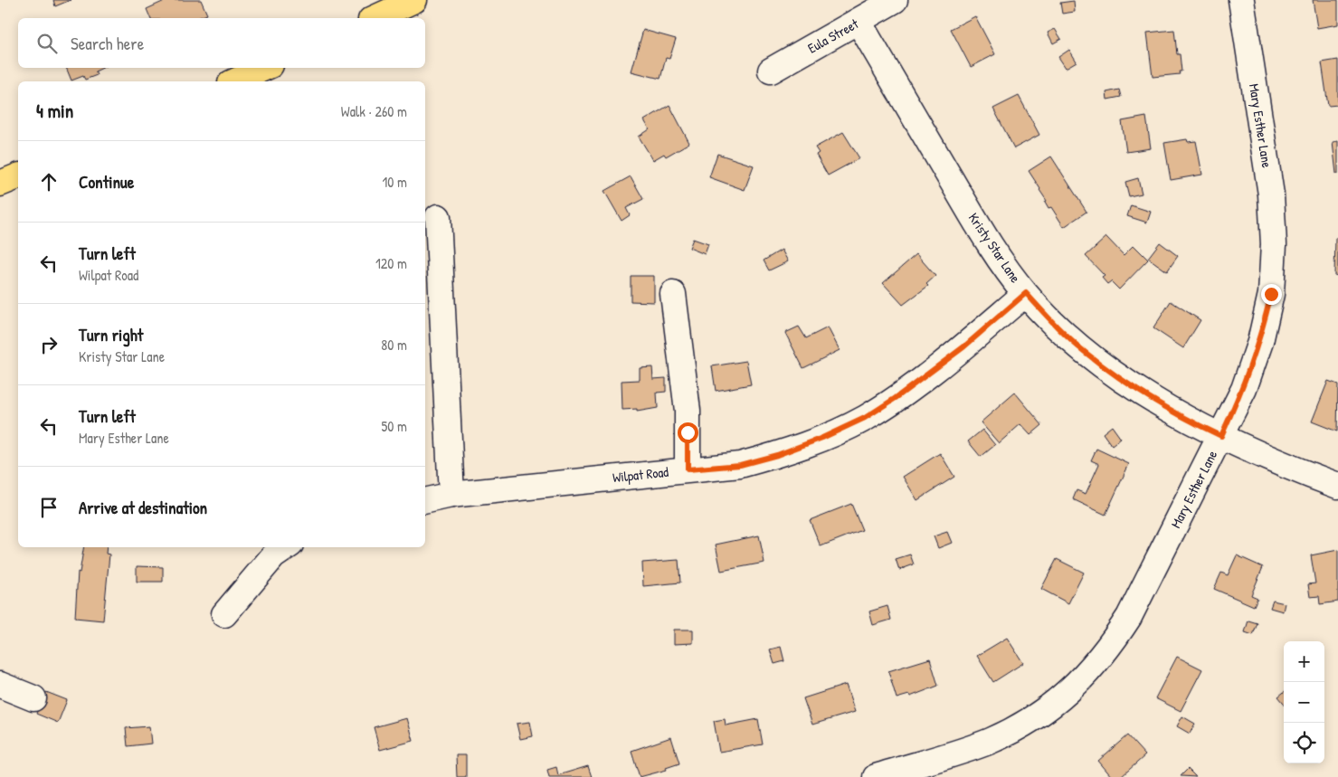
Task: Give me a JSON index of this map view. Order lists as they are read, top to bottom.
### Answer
{
  "streets": {
    "street": [
      "Eula Street",
      "Mary Esther Lane",
      "Kristy Star Lane",
      "Wilpat Road"
    ]
  },
  "crossings": [
    ["Eula Street", "Kristy Star Lane"],
    ["Mary Esther Lane", "Kristy Star Lane"],
    ["Kristy Star Lane", "Wilpat Road"]
  ],
  "page": {
    "search": "Search here",
    "heading": ["4 min", "Walk · 260 m"],
    "list": [
      ["Continue", "10 m"],
      ["Turn left", "Wilpat Road", "120 m"],
      ["Turn right", "Kristy Star Lane", "80 m"],
      ["Turn left", "Mary Esther Lane", "50 m"],
      "Arrive at destination"
    ],
    "map_buttons": ["+", "−"]
  }
}
